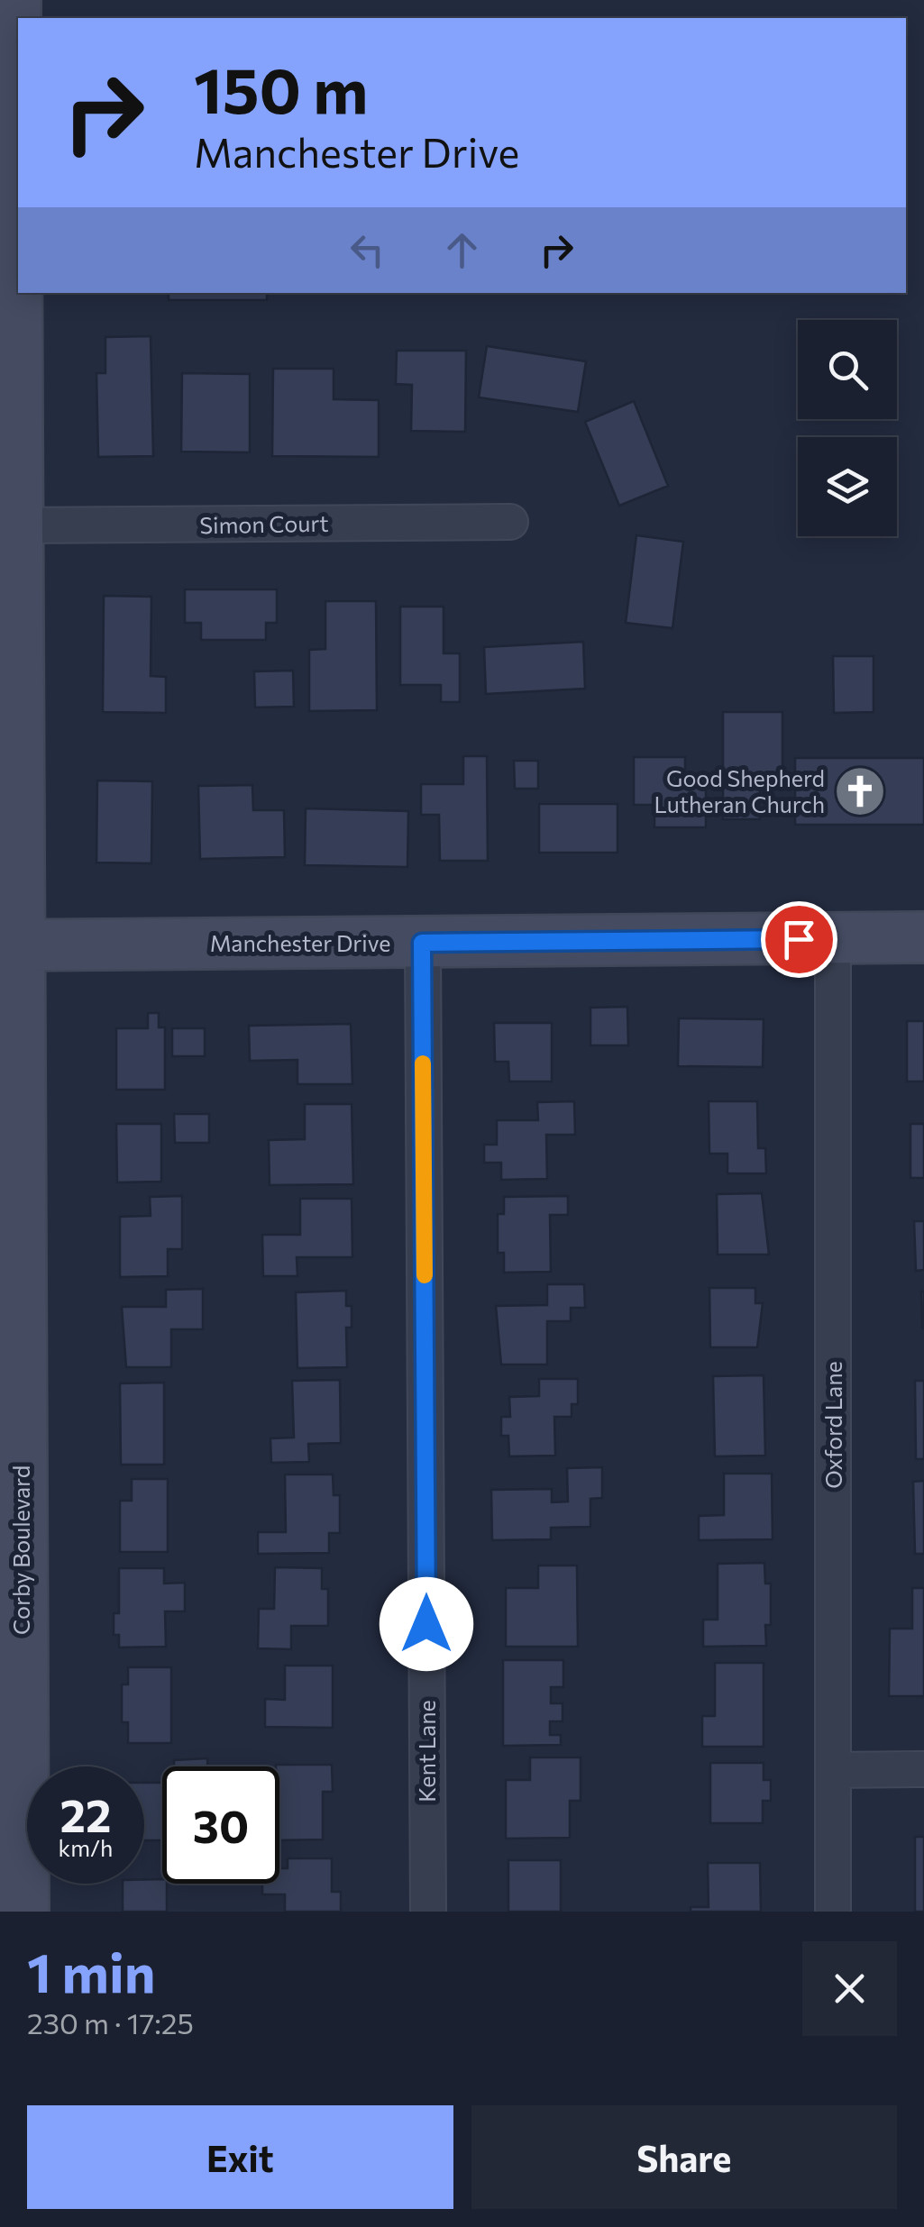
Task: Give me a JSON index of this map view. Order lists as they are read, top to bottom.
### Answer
{
  "streets": {
    "street": [
      "Simon Court",
      "Manchester Drive",
      "Oxford Lane",
      "Corby Boulevard",
      "Kent Lane"
    ]
  },
  "crossings": [
    ["Simon Court", "Corby Boulevard"],
    ["Manchester Drive", "Oxford Lane"],
    ["Manchester Drive", "Corby Boulevard"],
    ["Manchester Drive", "Kent Lane"]
  ],
  "places": {
    "church": ["Good Shepherd Lutheran Church"]
  },
  "page": {
    "turn": ["150 m", "Manchester Drive"],
    "speed": "22 km/h",
    "limit": "30",
    "heading": ["1 min", "230 m · 17:25"],
    "buttons": ["Exit", "Share"]
  }
}
